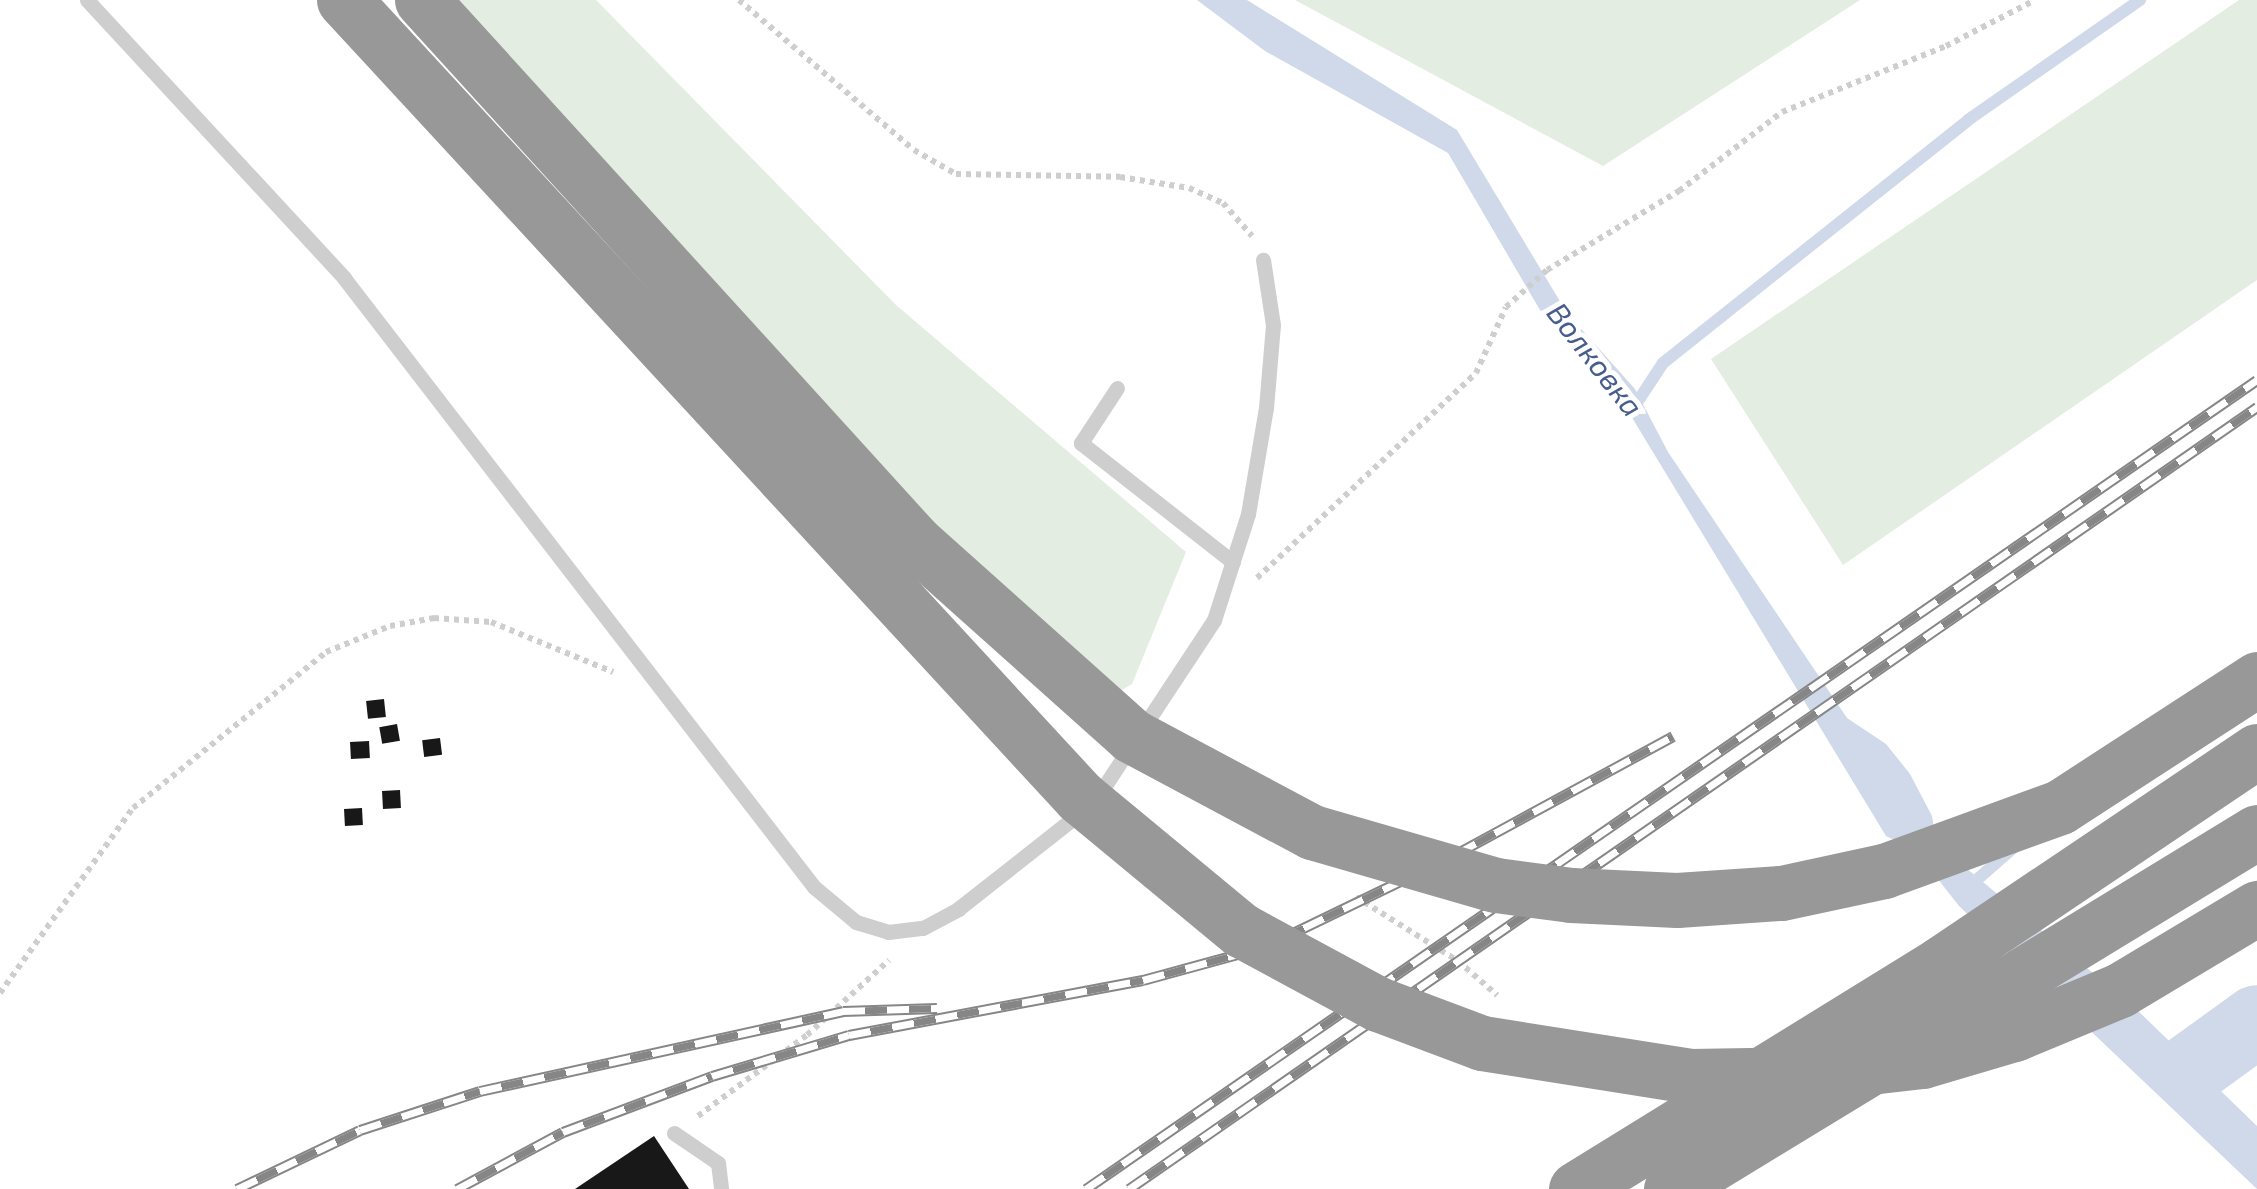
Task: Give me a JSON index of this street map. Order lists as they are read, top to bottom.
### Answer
{
  "water": ["Волковка"]
}
